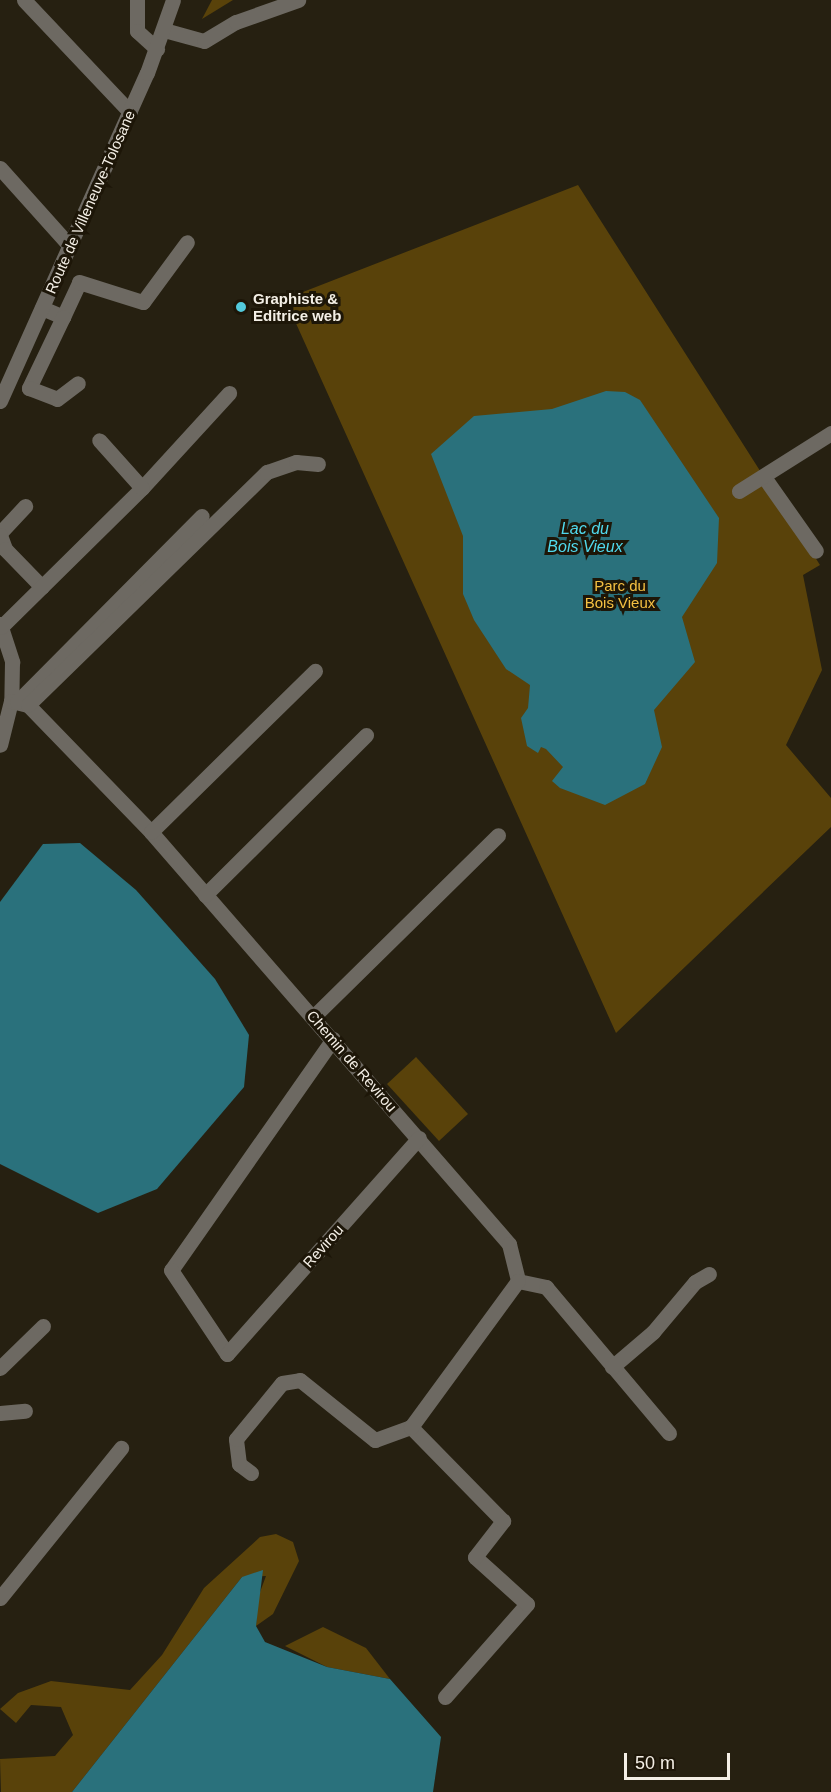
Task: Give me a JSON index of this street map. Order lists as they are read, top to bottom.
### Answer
{
  "streets": {
    "street": ["Route de Villeneuve-Tolosane", "Chemin de Revirou", "Revirou"]
  },
  "crossings": [
    ["Chemin de Revirou", "Revirou"]
  ],
  "water": ["Lac du Bois Vieux"],
  "parks": ["Parc du Bois Vieux"],
  "places": ["Graphiste & Editrice web"],
  "scale_bar": "50 m"
}
